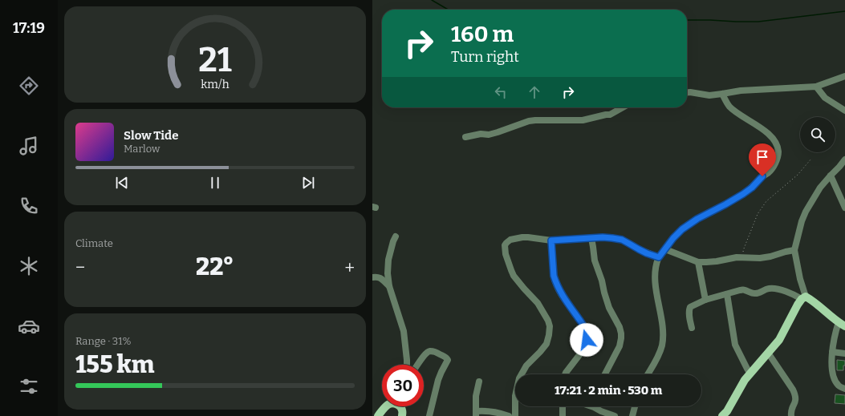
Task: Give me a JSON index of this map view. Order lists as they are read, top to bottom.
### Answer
{
  "page": {
    "tabs": "17:19",
    "turn": ["160 m", "Turn right"],
    "song": ["Slow Tide", "Marlow"],
    "tile": [
      "Climate",
      ["Range · 31%", "155 km"]
    ],
    "heat": ["−", "22°", "+"],
    "limit": "30",
    "trip": "17:21 · 2 min · 530 m",
    "gauge": ["21", "km/h"]
  }
}
